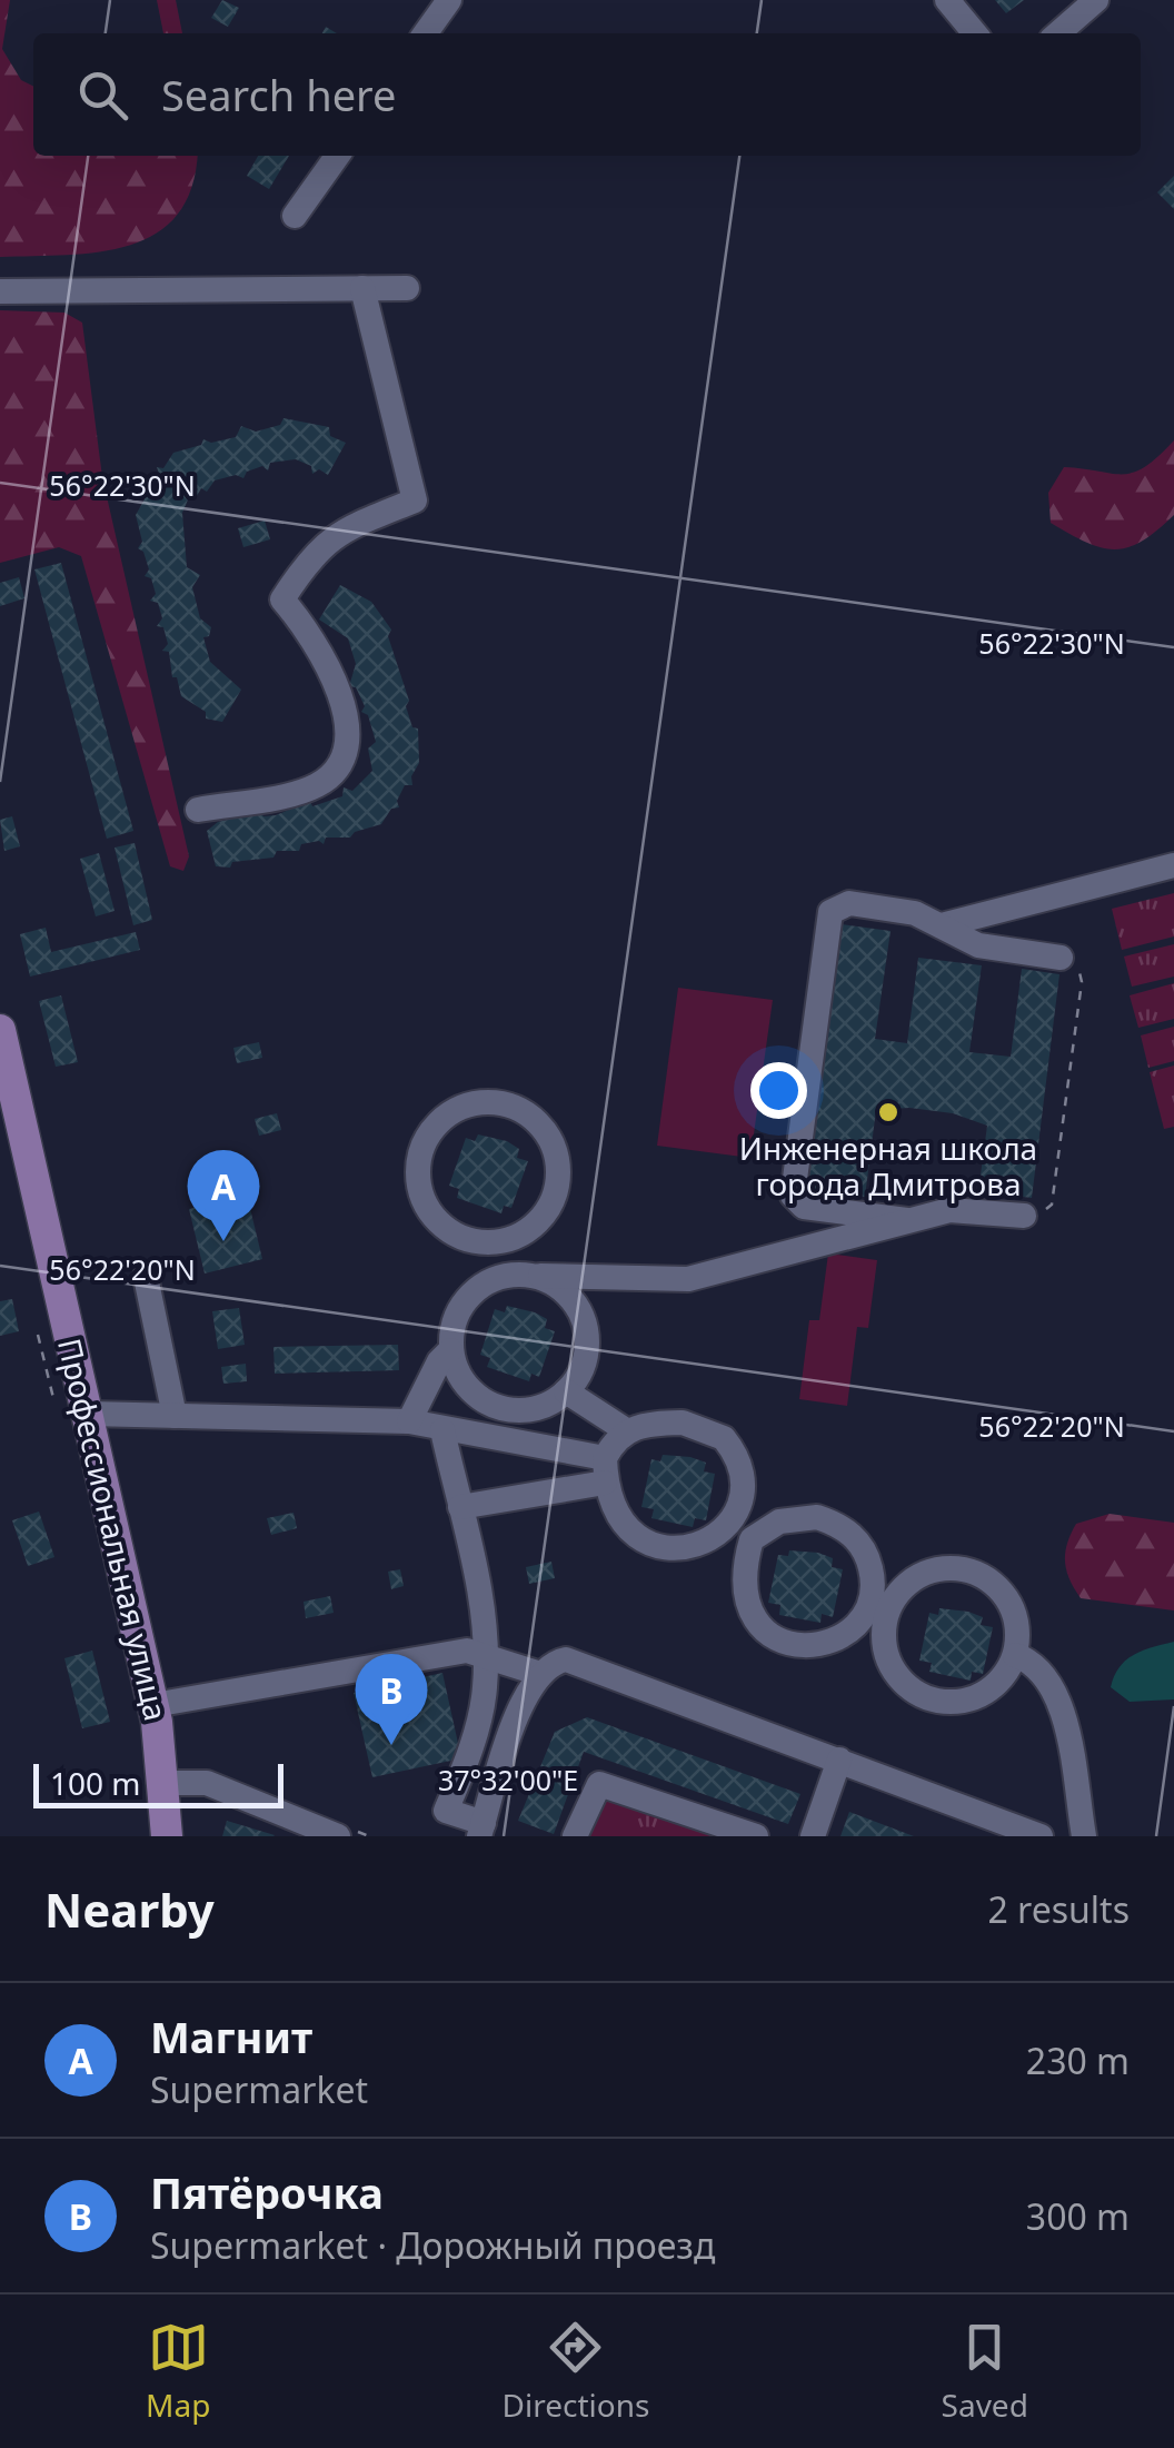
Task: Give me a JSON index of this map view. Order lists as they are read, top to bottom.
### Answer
{
  "streets": {
    "main road": ["Профессиональная улица"]
  },
  "places": ["Инженерная школа города Дмитрова"],
  "scale_bar": "100 m",
  "page": {
    "search": "Search here",
    "pins": ["A", "B"],
    "scale": "100 m",
    "heading": ["Nearby", "2 results"],
    "list": [
      {
        "mark": "A",
        "name": "Магнит",
        "note": "Supermarket",
        "value": "230 m"
      },
      {
        "mark": "B",
        "name": "Пятёрочка",
        "note": "Supermarket · Дорожный проезд",
        "value": "300 m"
      }
    ],
    "nav": ["Map", "Directions", "Saved"]
  },
  "coordinates": ["56°22'30\"N", "56°22'20\"N", "37°32'00\"E"]
}
